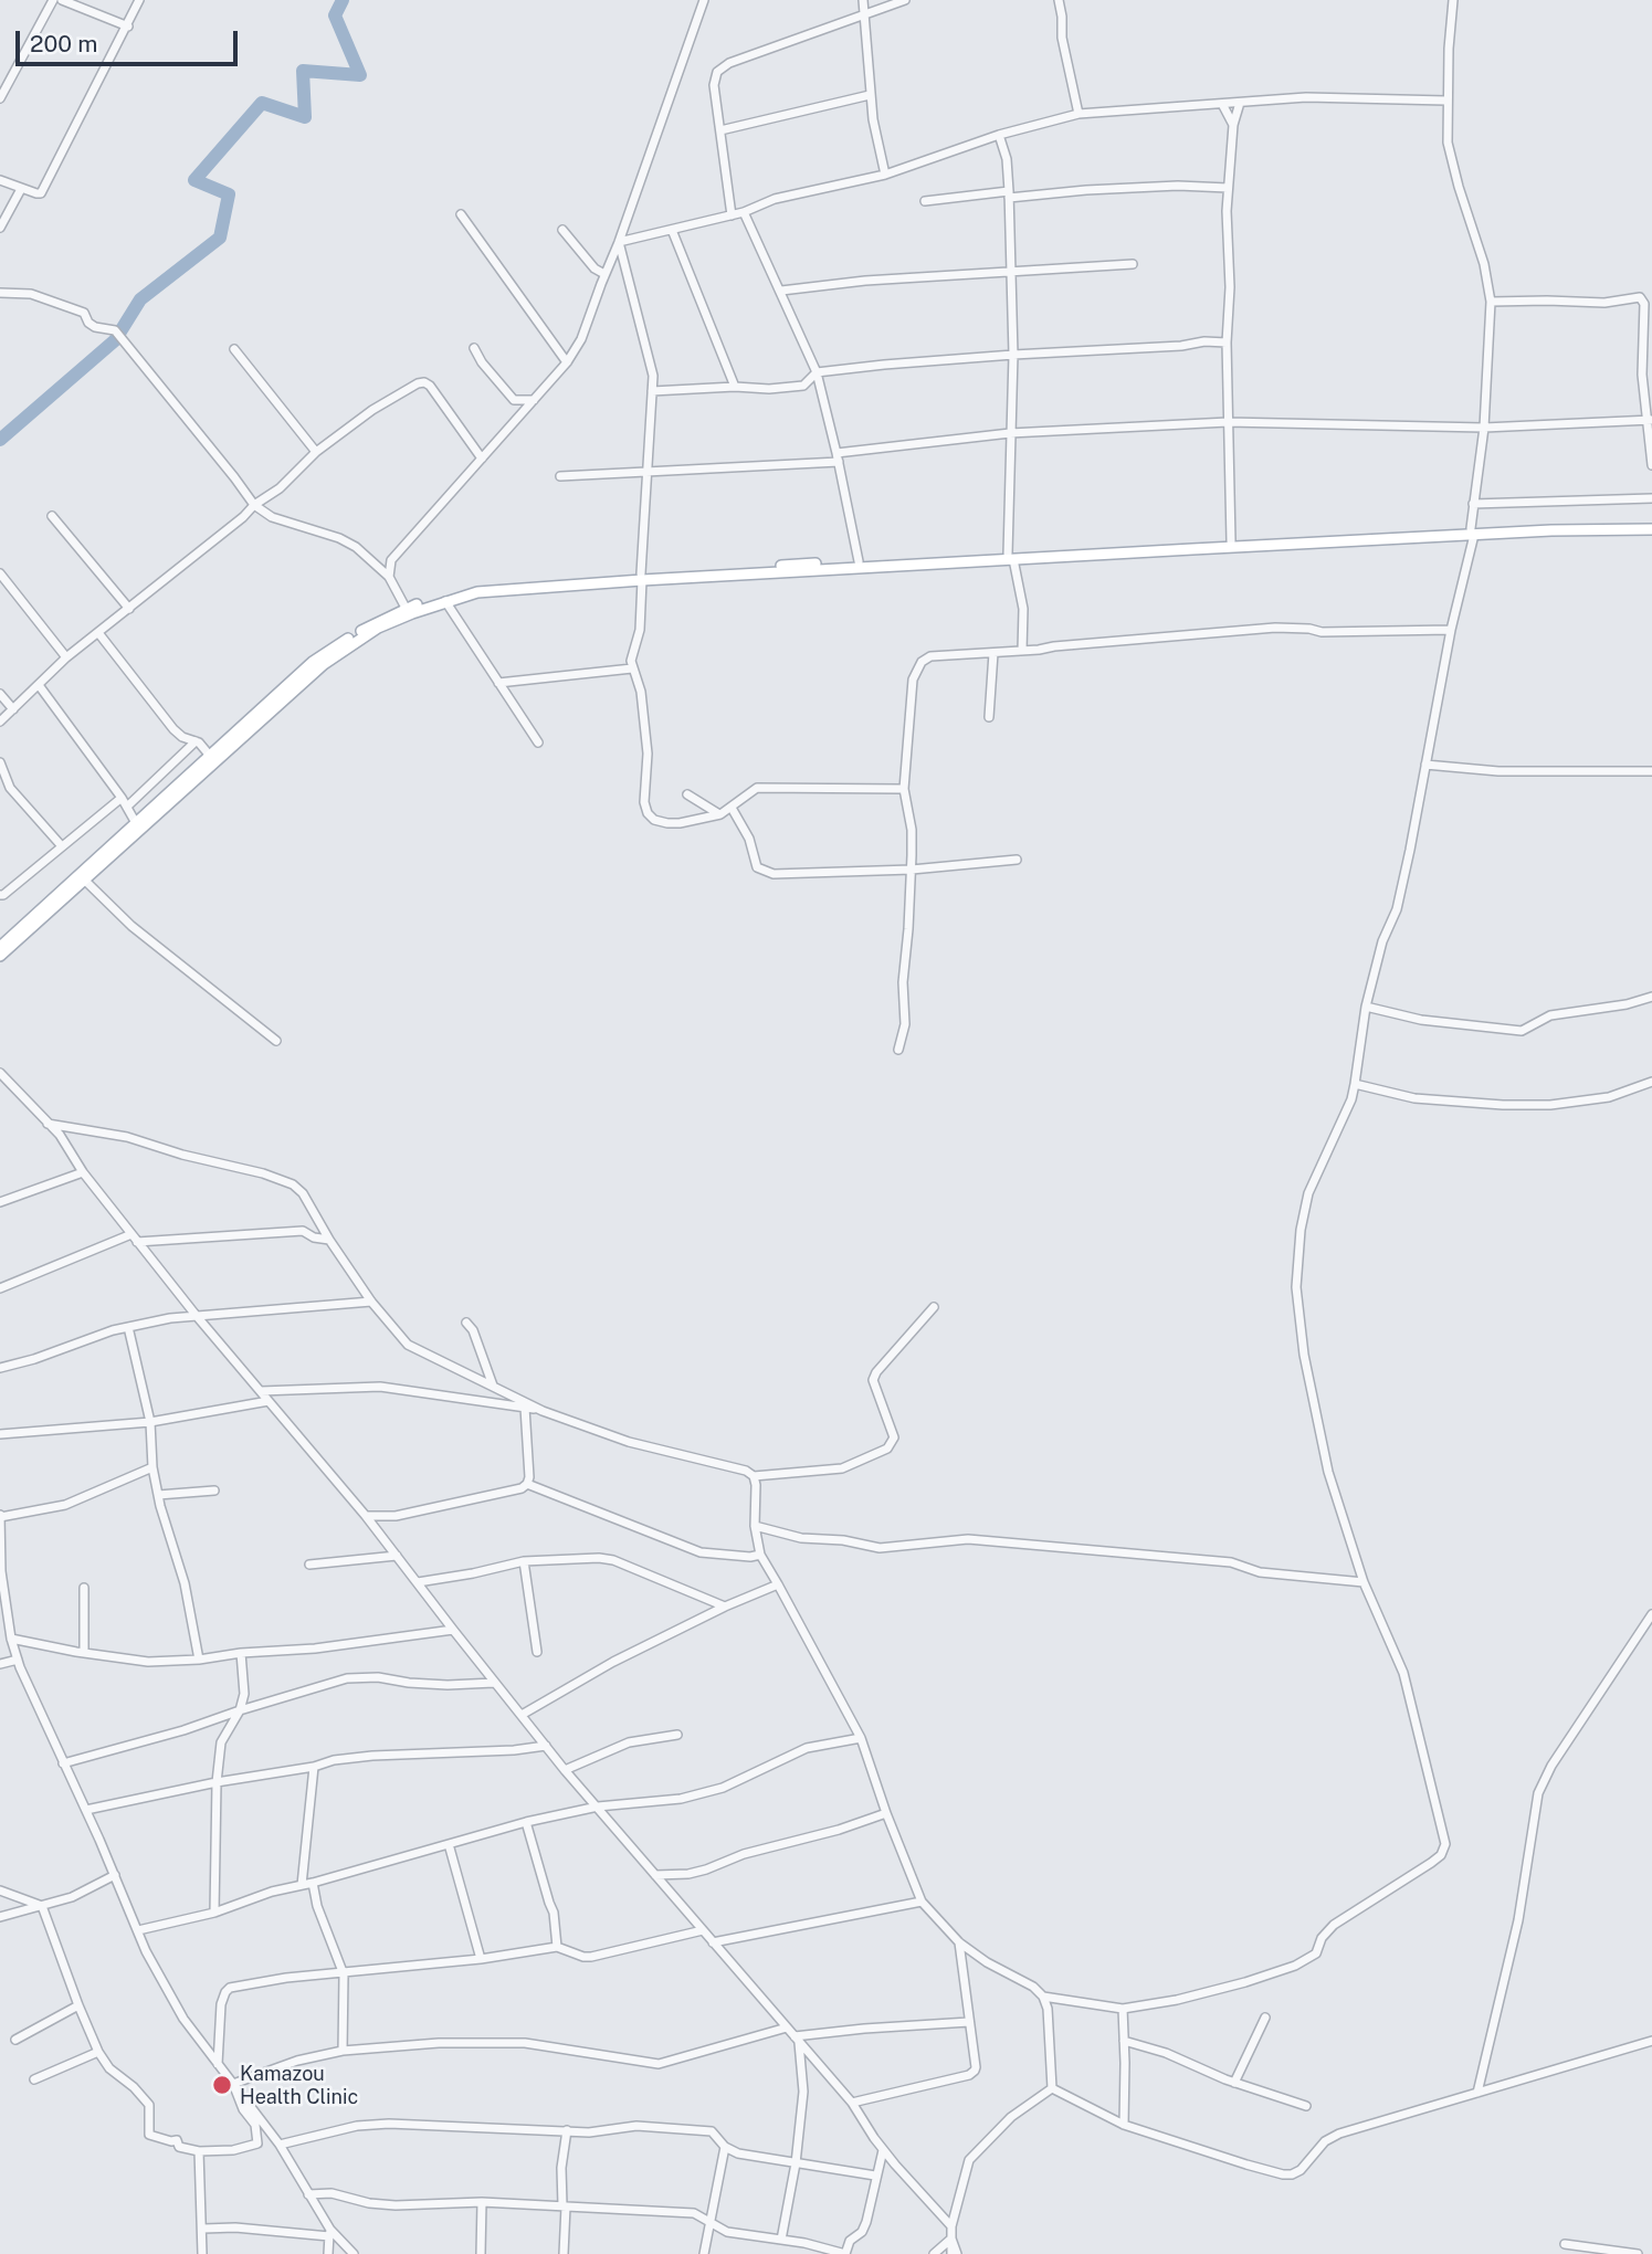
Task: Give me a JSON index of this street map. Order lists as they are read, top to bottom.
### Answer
{
  "places": ["Kamazou Health Clinic"],
  "scale_bar": "200 m"
}
